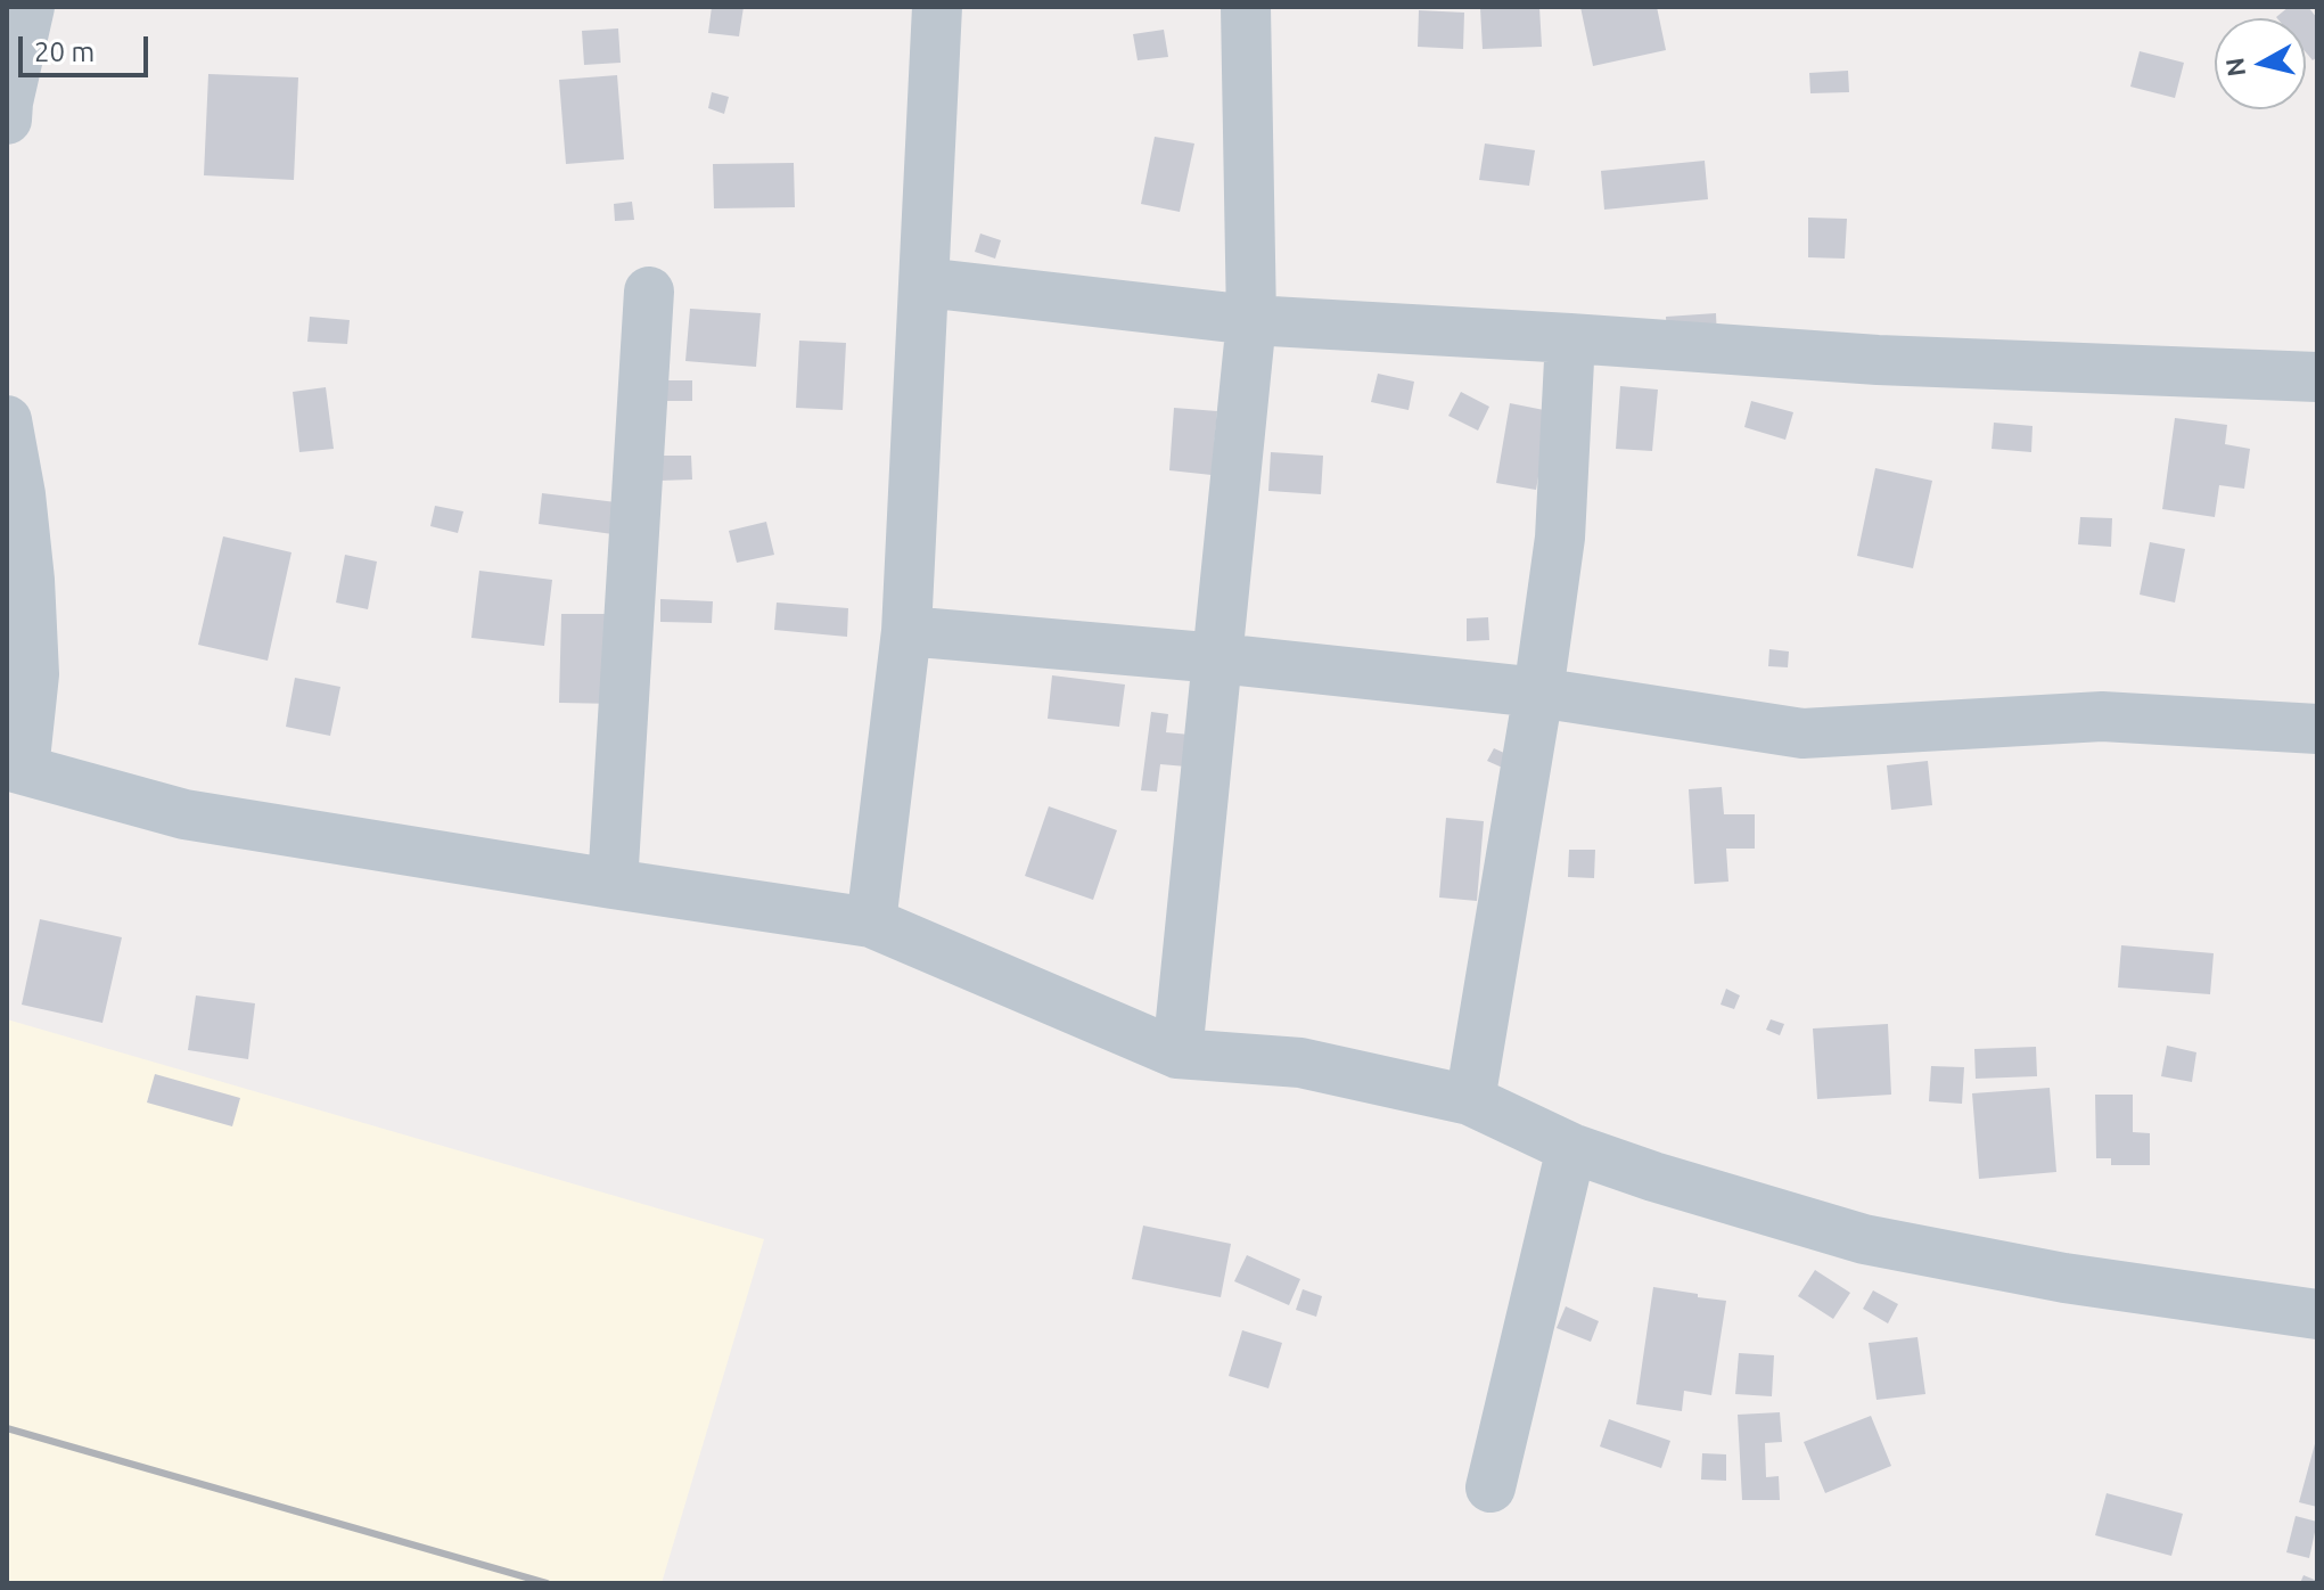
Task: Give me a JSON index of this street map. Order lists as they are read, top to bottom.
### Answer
{
  "scale_bar": "20 m",
  "north": "left"
}
